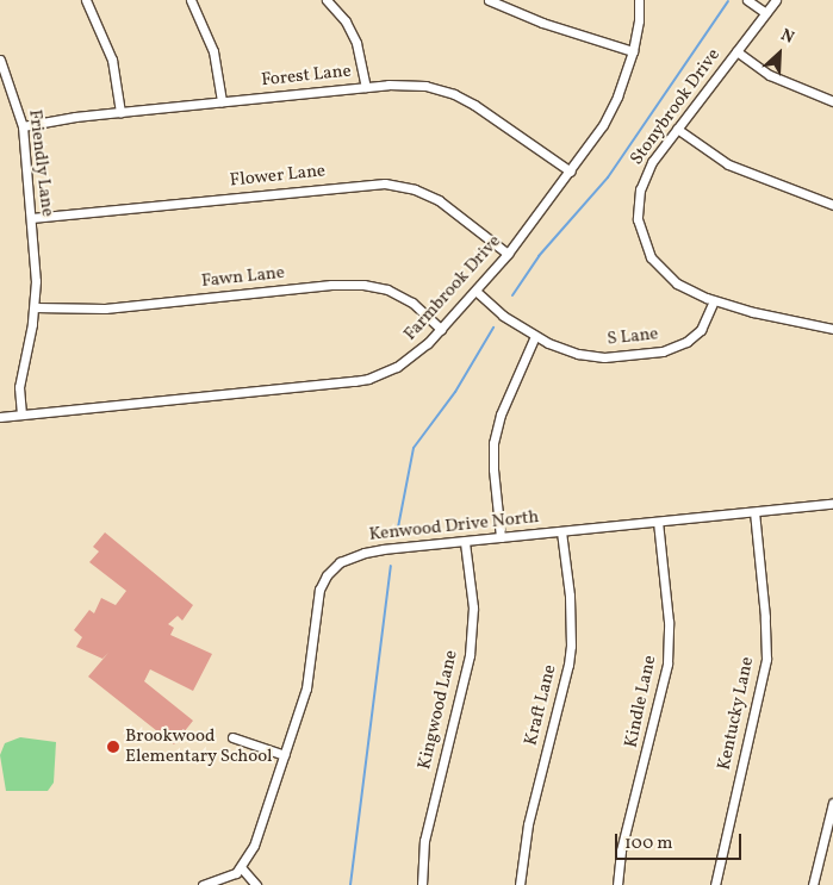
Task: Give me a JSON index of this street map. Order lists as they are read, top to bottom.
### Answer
{
  "streets": {
    "street": [
      "Forest Lane",
      "Stonybrook Drive",
      "Friendly Lane",
      "Flower Lane",
      "Fawn Lane",
      "Farmbrook Drive",
      "S Lane",
      "Kenwood Drive North",
      "Kindle Lane",
      "Kraft Lane",
      "Kingwood Lane",
      "Kentucky Lane"
    ]
  },
  "crossings": [
    ["Forest Lane", "Friendly Lane"],
    ["Forest Lane", "Farmbrook Drive"],
    ["Stonybrook Drive", "S Lane"],
    ["Friendly Lane", "Flower Lane"],
    ["Friendly Lane", "Fawn Lane"],
    ["Friendly Lane", "Farmbrook Drive"],
    ["Flower Lane", "Farmbrook Drive"],
    ["Fawn Lane", "Farmbrook Drive"],
    ["Farmbrook Drive", "S Lane"],
    ["Kenwood Drive North", "Kindle Lane"],
    ["Kenwood Drive North", "Kraft Lane"],
    ["Kenwood Drive North", "Kingwood Lane"],
    ["Kenwood Drive North", "Kentucky Lane"]
  ],
  "places": ["Brookwood Elementary School"],
  "scale_bar": "100 m",
  "north": "top right"
}
